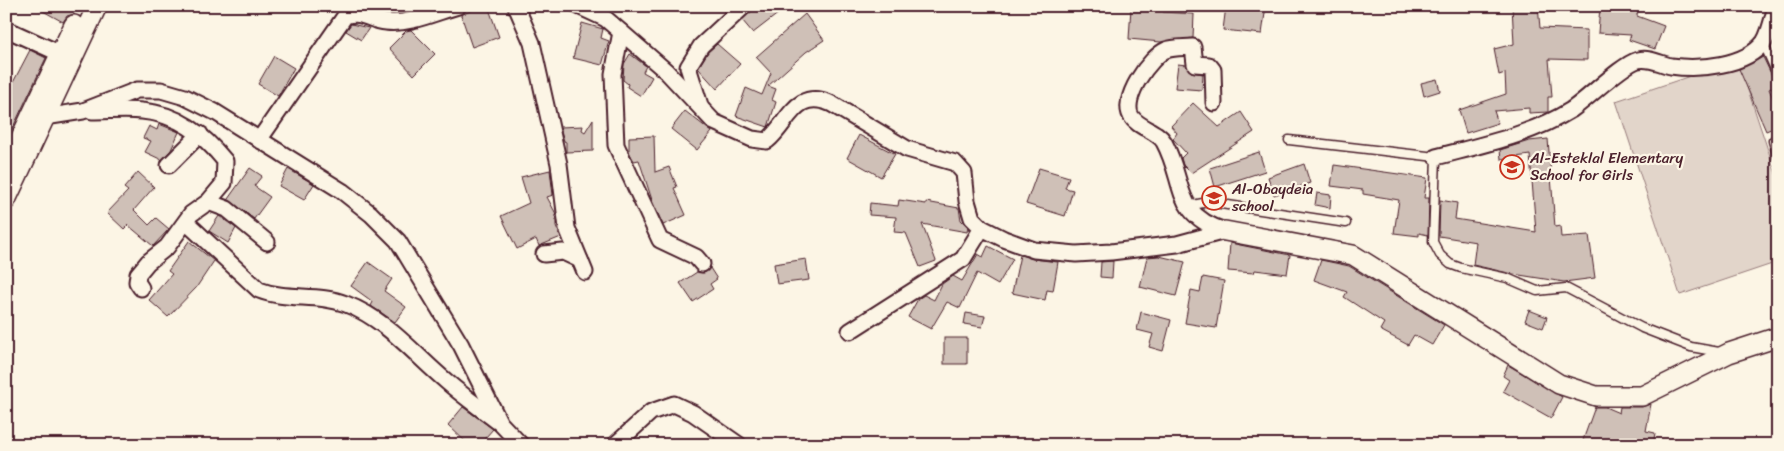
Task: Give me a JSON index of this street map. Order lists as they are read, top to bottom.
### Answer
{
  "places": {
    "school or university": ["Al-Esteklal Elementary School for Girls", "Al-Obaydeia school"]
  }
}
